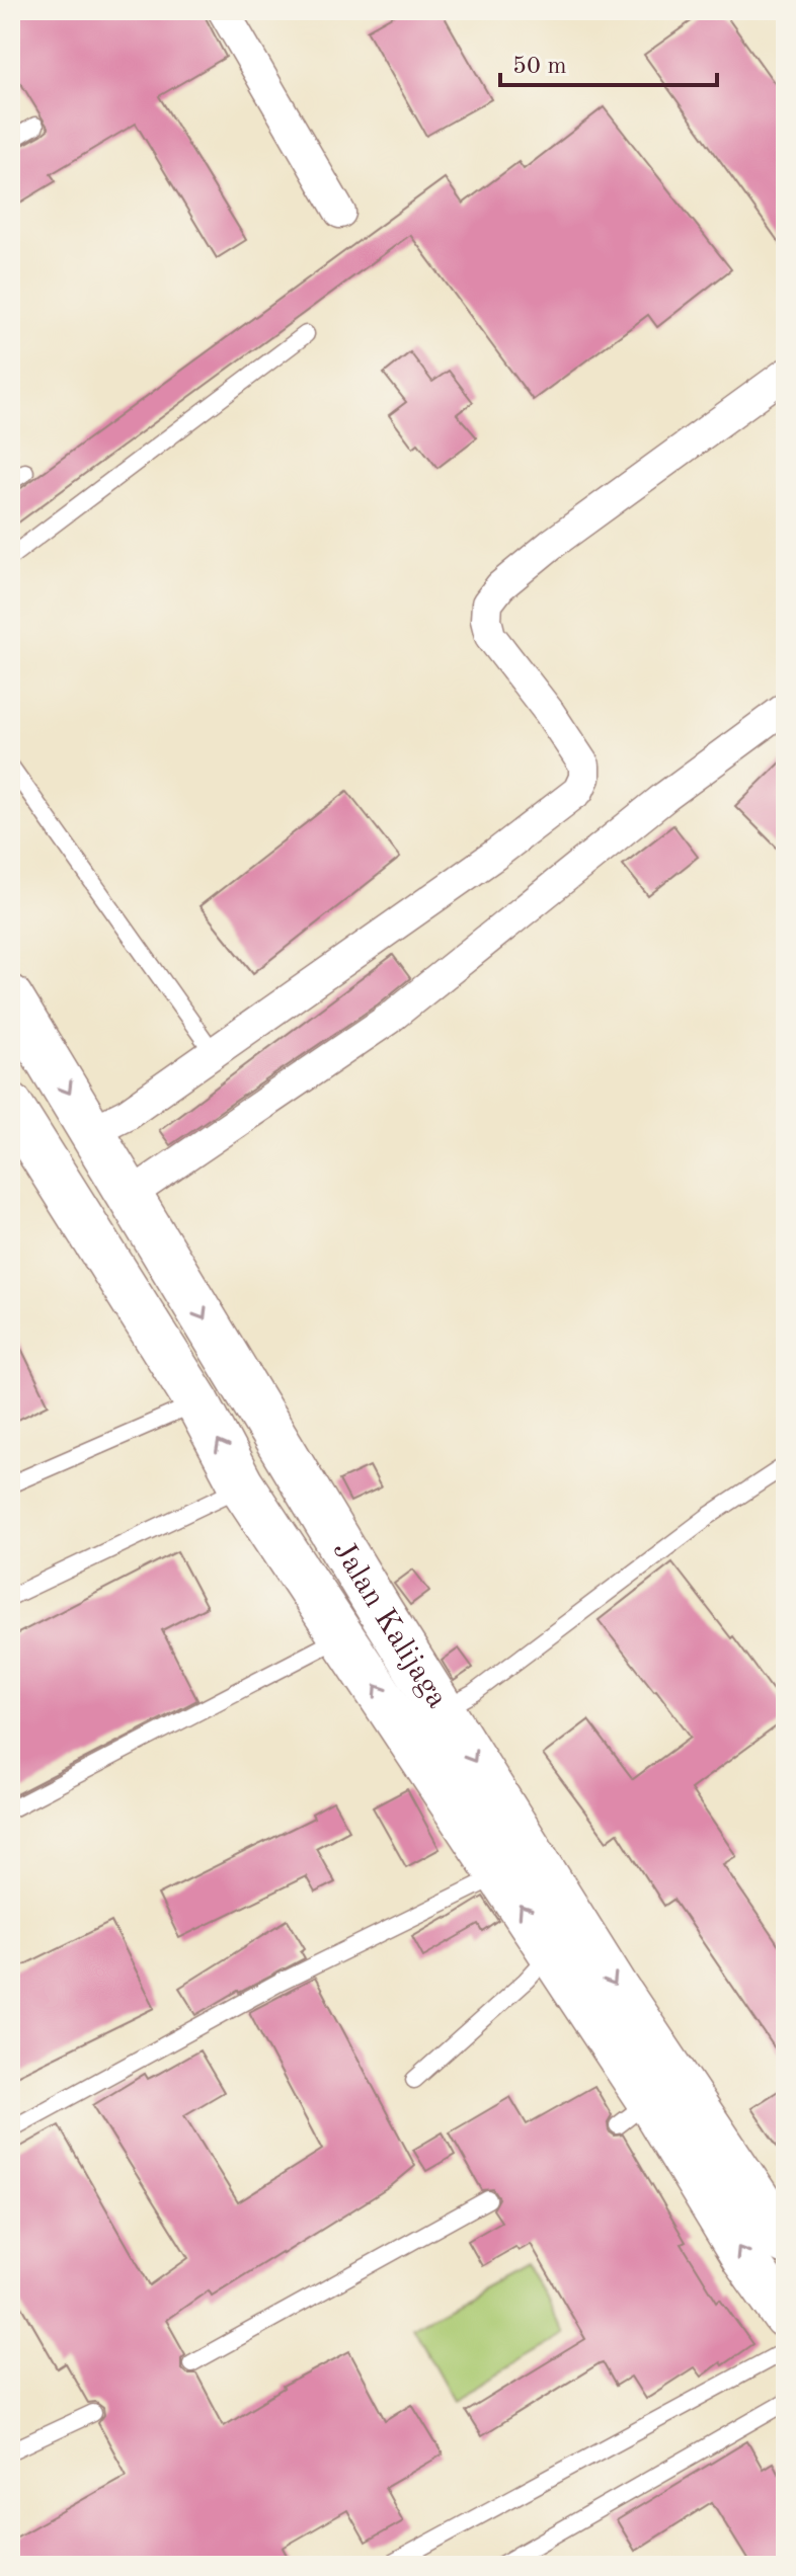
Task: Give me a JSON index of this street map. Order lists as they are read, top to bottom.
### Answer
{
  "streets": {
    "highway": ["Jalan Kalijaga"]
  },
  "scale_bar": "50 m"
}
